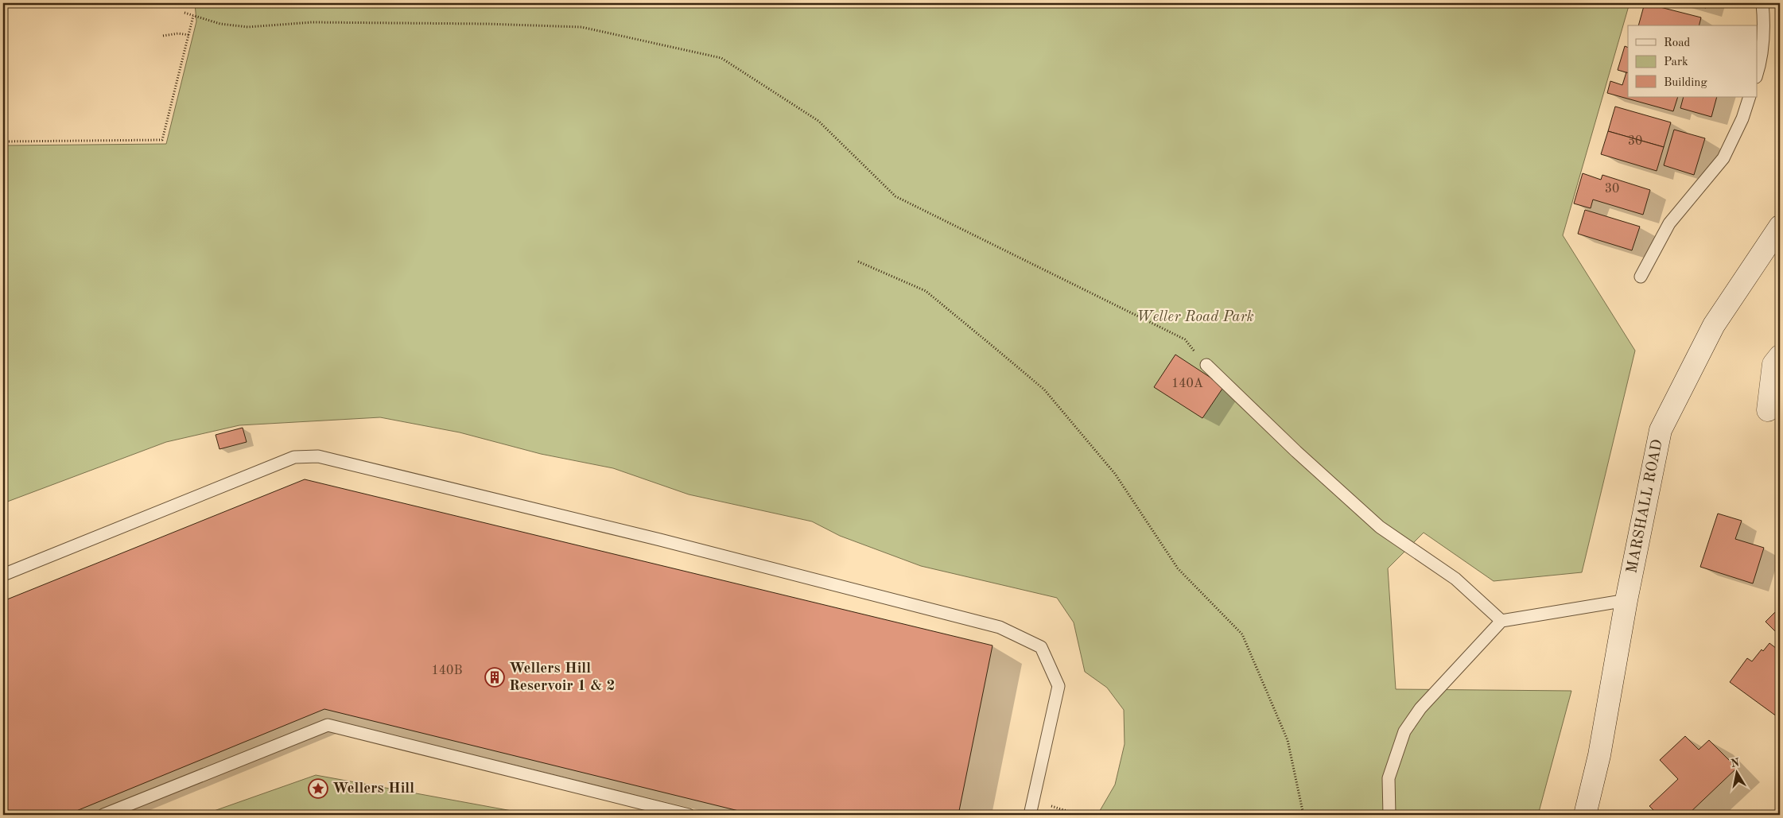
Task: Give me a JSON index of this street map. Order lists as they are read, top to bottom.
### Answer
{
  "streets": {
    "main road": ["MARSHALL ROAD"]
  },
  "parks": ["Weller Road Park"],
  "places": {
    "building": ["Wellers Hill Reservoir 1 & 2"],
    "place": ["Wellers Hill"]
  },
  "house_numbers": [
    "30",
    "30",
    "140A",
    "140B"
  ],
  "legend": ["Road", "Park", "Building"],
  "north": "top"
}
